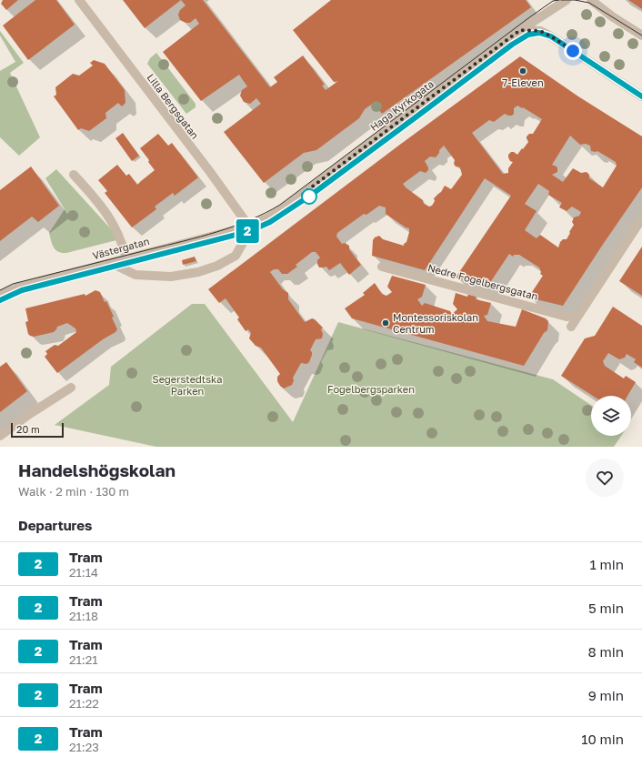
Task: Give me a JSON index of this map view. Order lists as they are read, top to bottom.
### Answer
{
  "streets": {
    "street": [
      "Haga Kyrkogata",
      "Lilla Bergsgatan",
      "Västergatan",
      "Nedre Fogelbergsgatan"
    ]
  },
  "crossings": [
    ["Haga Kyrkogata", "Lilla Bergsgatan"],
    ["Haga Kyrkogata", "Västergatan"],
    ["Lilla Bergsgatan", "Västergatan"]
  ],
  "parks": ["Segerstedtska Parken", "Fogelbergsparken"],
  "places": ["7-Eleven", "Montessoriskolan Centrum"],
  "lines": ["tram line 2"],
  "scale_bar": "20 m",
  "page": {
    "on_map": "2",
    "scale": "20 m",
    "heading": [
      ["Handelshögskolan", "Walk · 2 min · 130 m"],
      "Departures"
    ],
    "list": [
      {
        "mark": "2",
        "name": "Tram",
        "note": "21:14",
        "value": "1 min"
      },
      {
        "mark": "2",
        "name": "Tram",
        "note": "21:18",
        "value": "5 min"
      },
      {
        "mark": "2",
        "name": "Tram",
        "note": "21:21",
        "value": "8 min"
      },
      {
        "mark": "2",
        "name": "Tram",
        "note": "21:22",
        "value": "9 min"
      },
      {
        "mark": "2",
        "name": "Tram",
        "note": "21:23",
        "value": "10 min"
      }
    ]
  }
}
